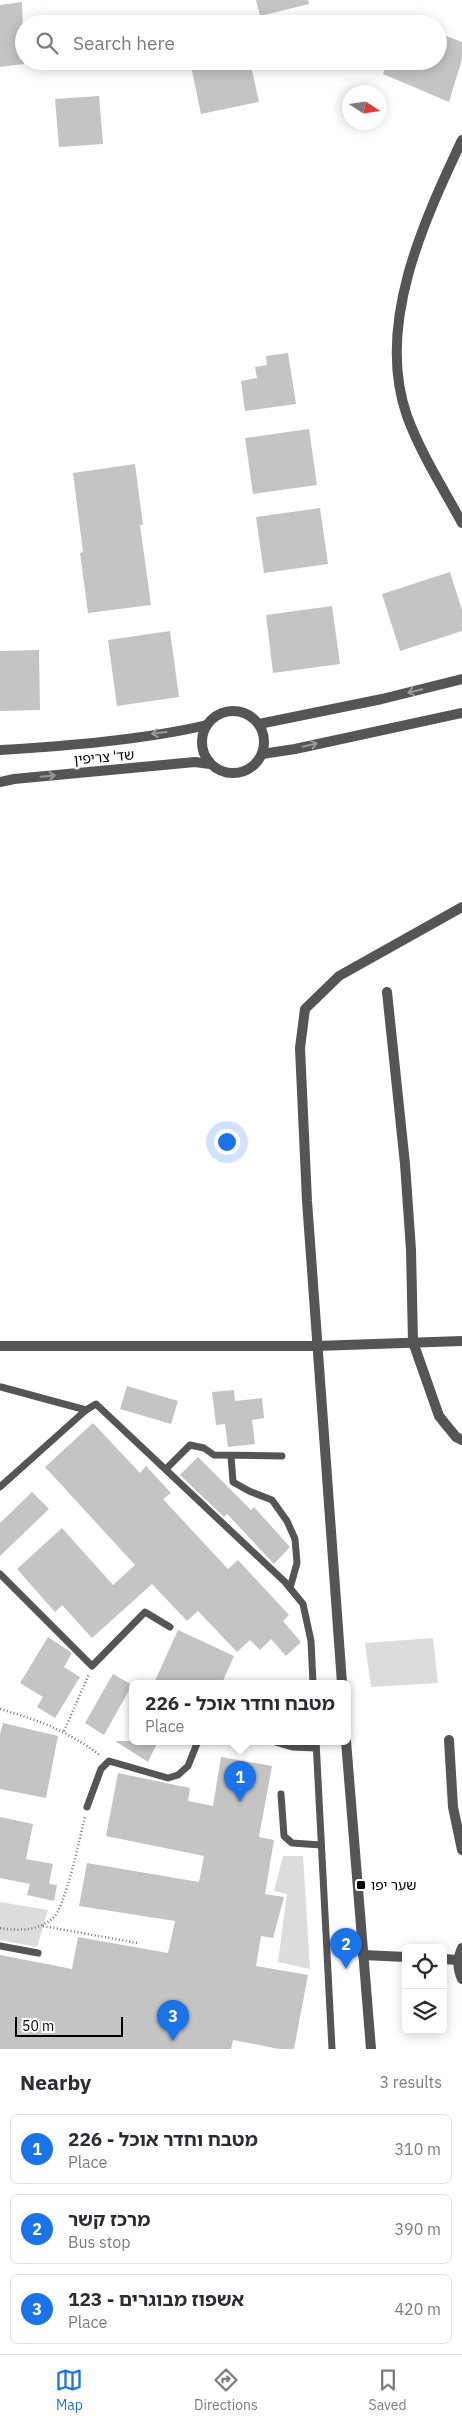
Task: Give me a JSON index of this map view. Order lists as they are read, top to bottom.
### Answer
{
  "streets": {
    "street": ["שד' צריפין"]
  },
  "places": {
    "transit": ["שער יפו"]
  },
  "scale_bar": "50 m",
  "north": "right",
  "page": {
    "search": "Search here",
    "popup": ["226 - מטבח וחדר אוכל", "Place"],
    "pins": ["1", "2", "3"],
    "scale": "50 m",
    "heading": ["Nearby", "3 results"],
    "list": [
      {
        "mark": "1",
        "name": "226 - מטבח וחדר אוכל",
        "note": "Place",
        "value": "310 m"
      },
      {
        "mark": "2",
        "name": "מרכז קשר",
        "note": "Bus stop",
        "value": "390 m"
      },
      {
        "mark": "3",
        "name": "123 - אשפוז מבוגרים",
        "note": "Place",
        "value": "420 m"
      }
    ],
    "nav": ["Map", "Directions", "Saved"]
  }
}
